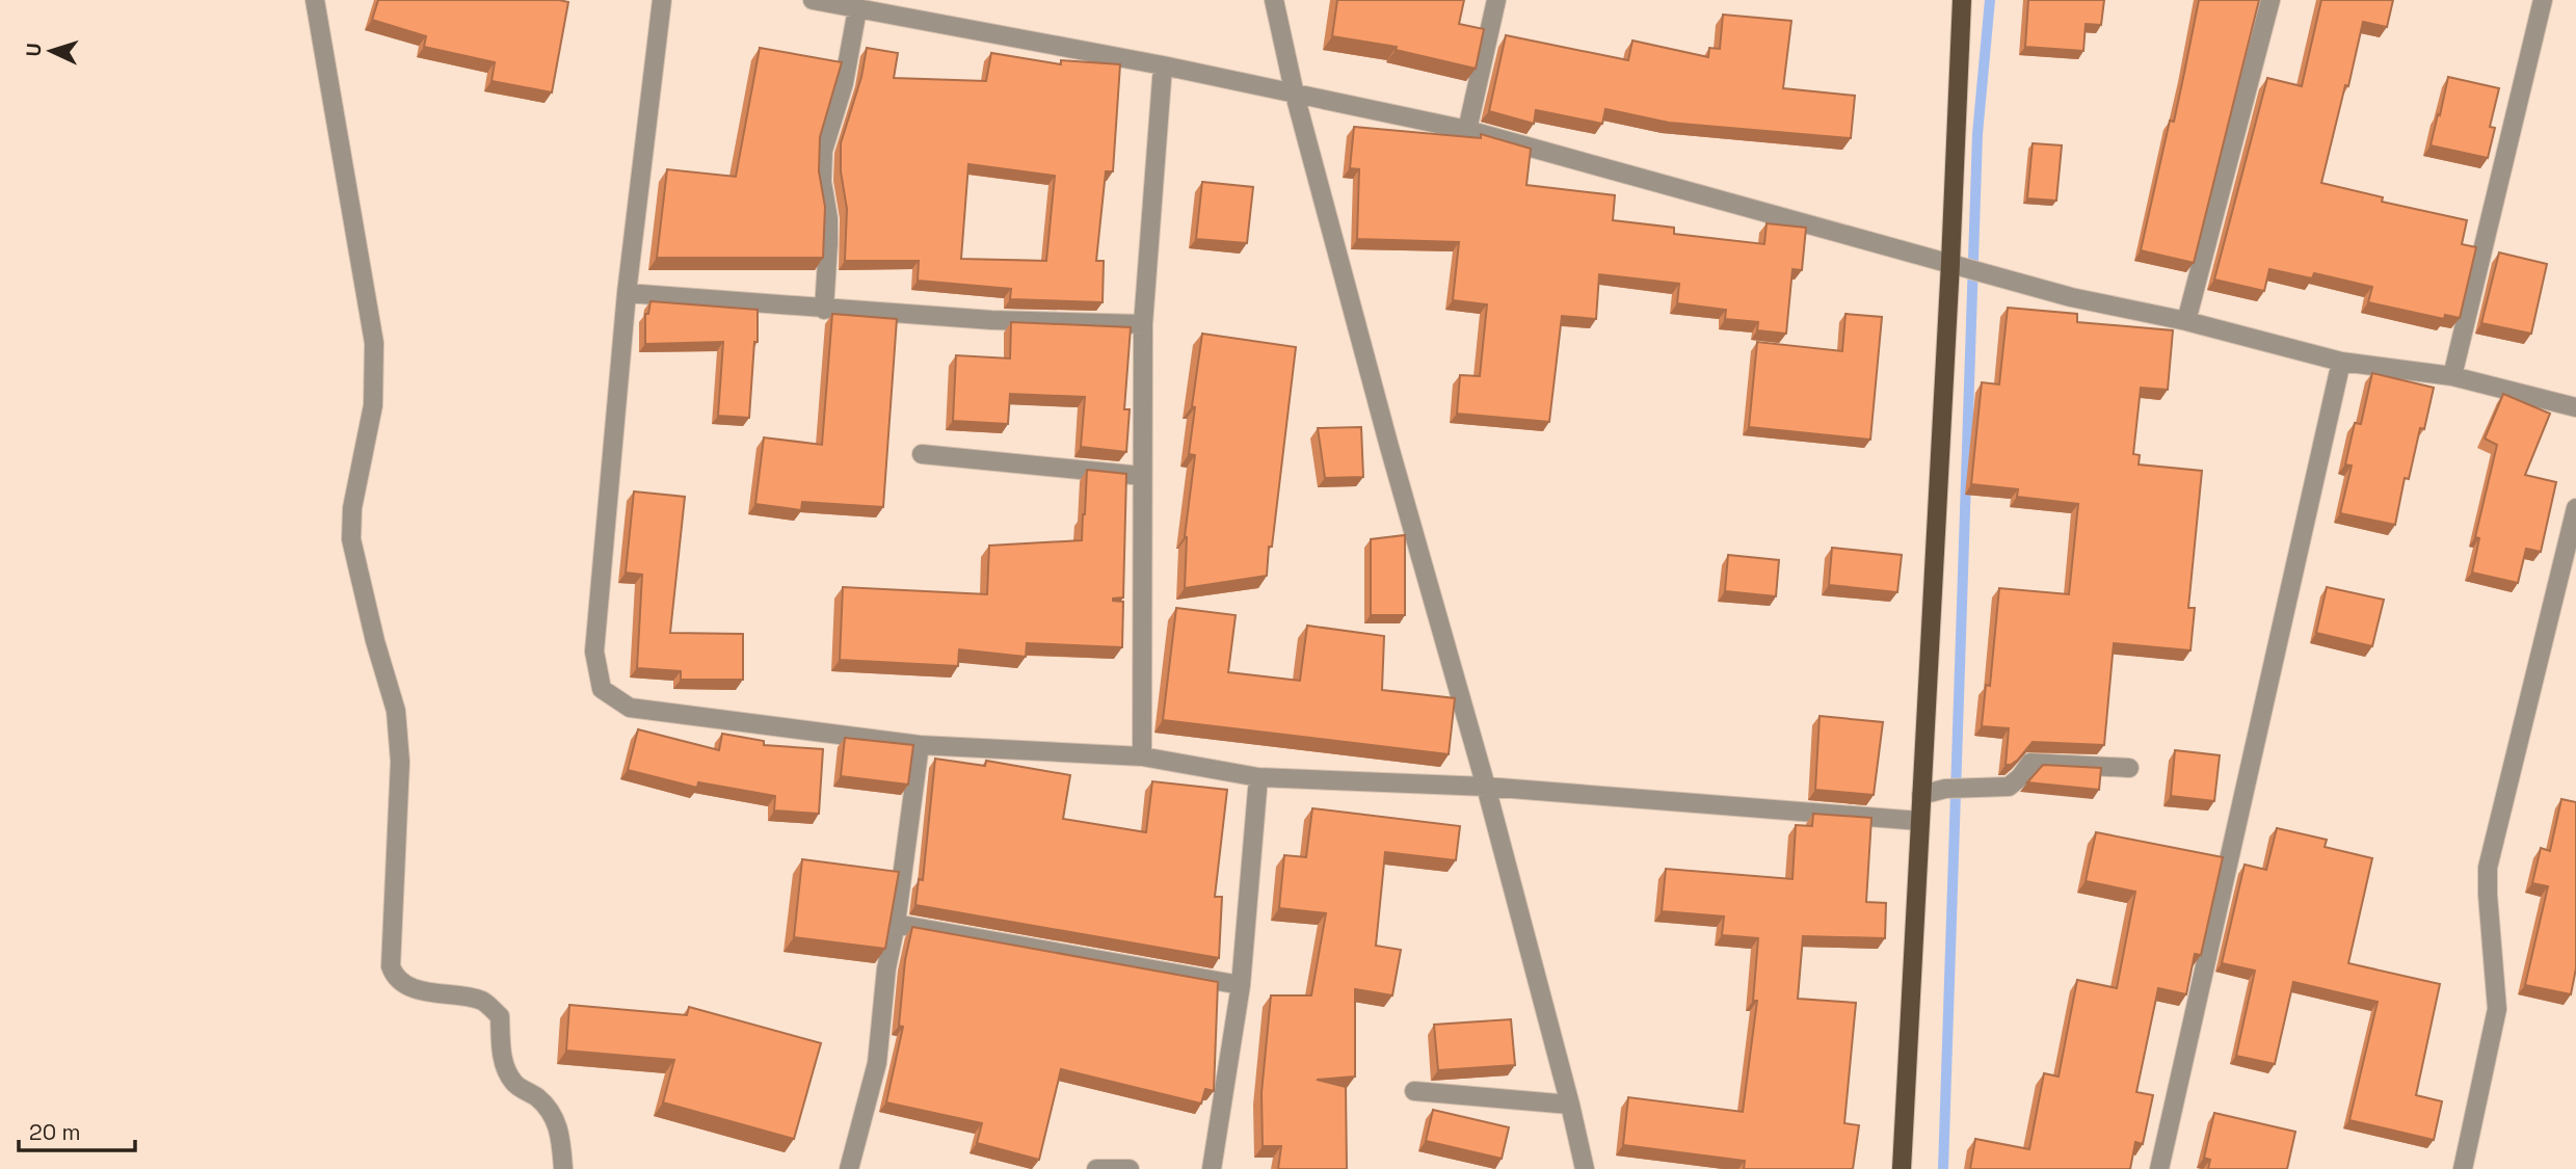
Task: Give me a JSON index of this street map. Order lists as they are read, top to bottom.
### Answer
{
  "scale_bar": "20 m",
  "north": "left"
}
